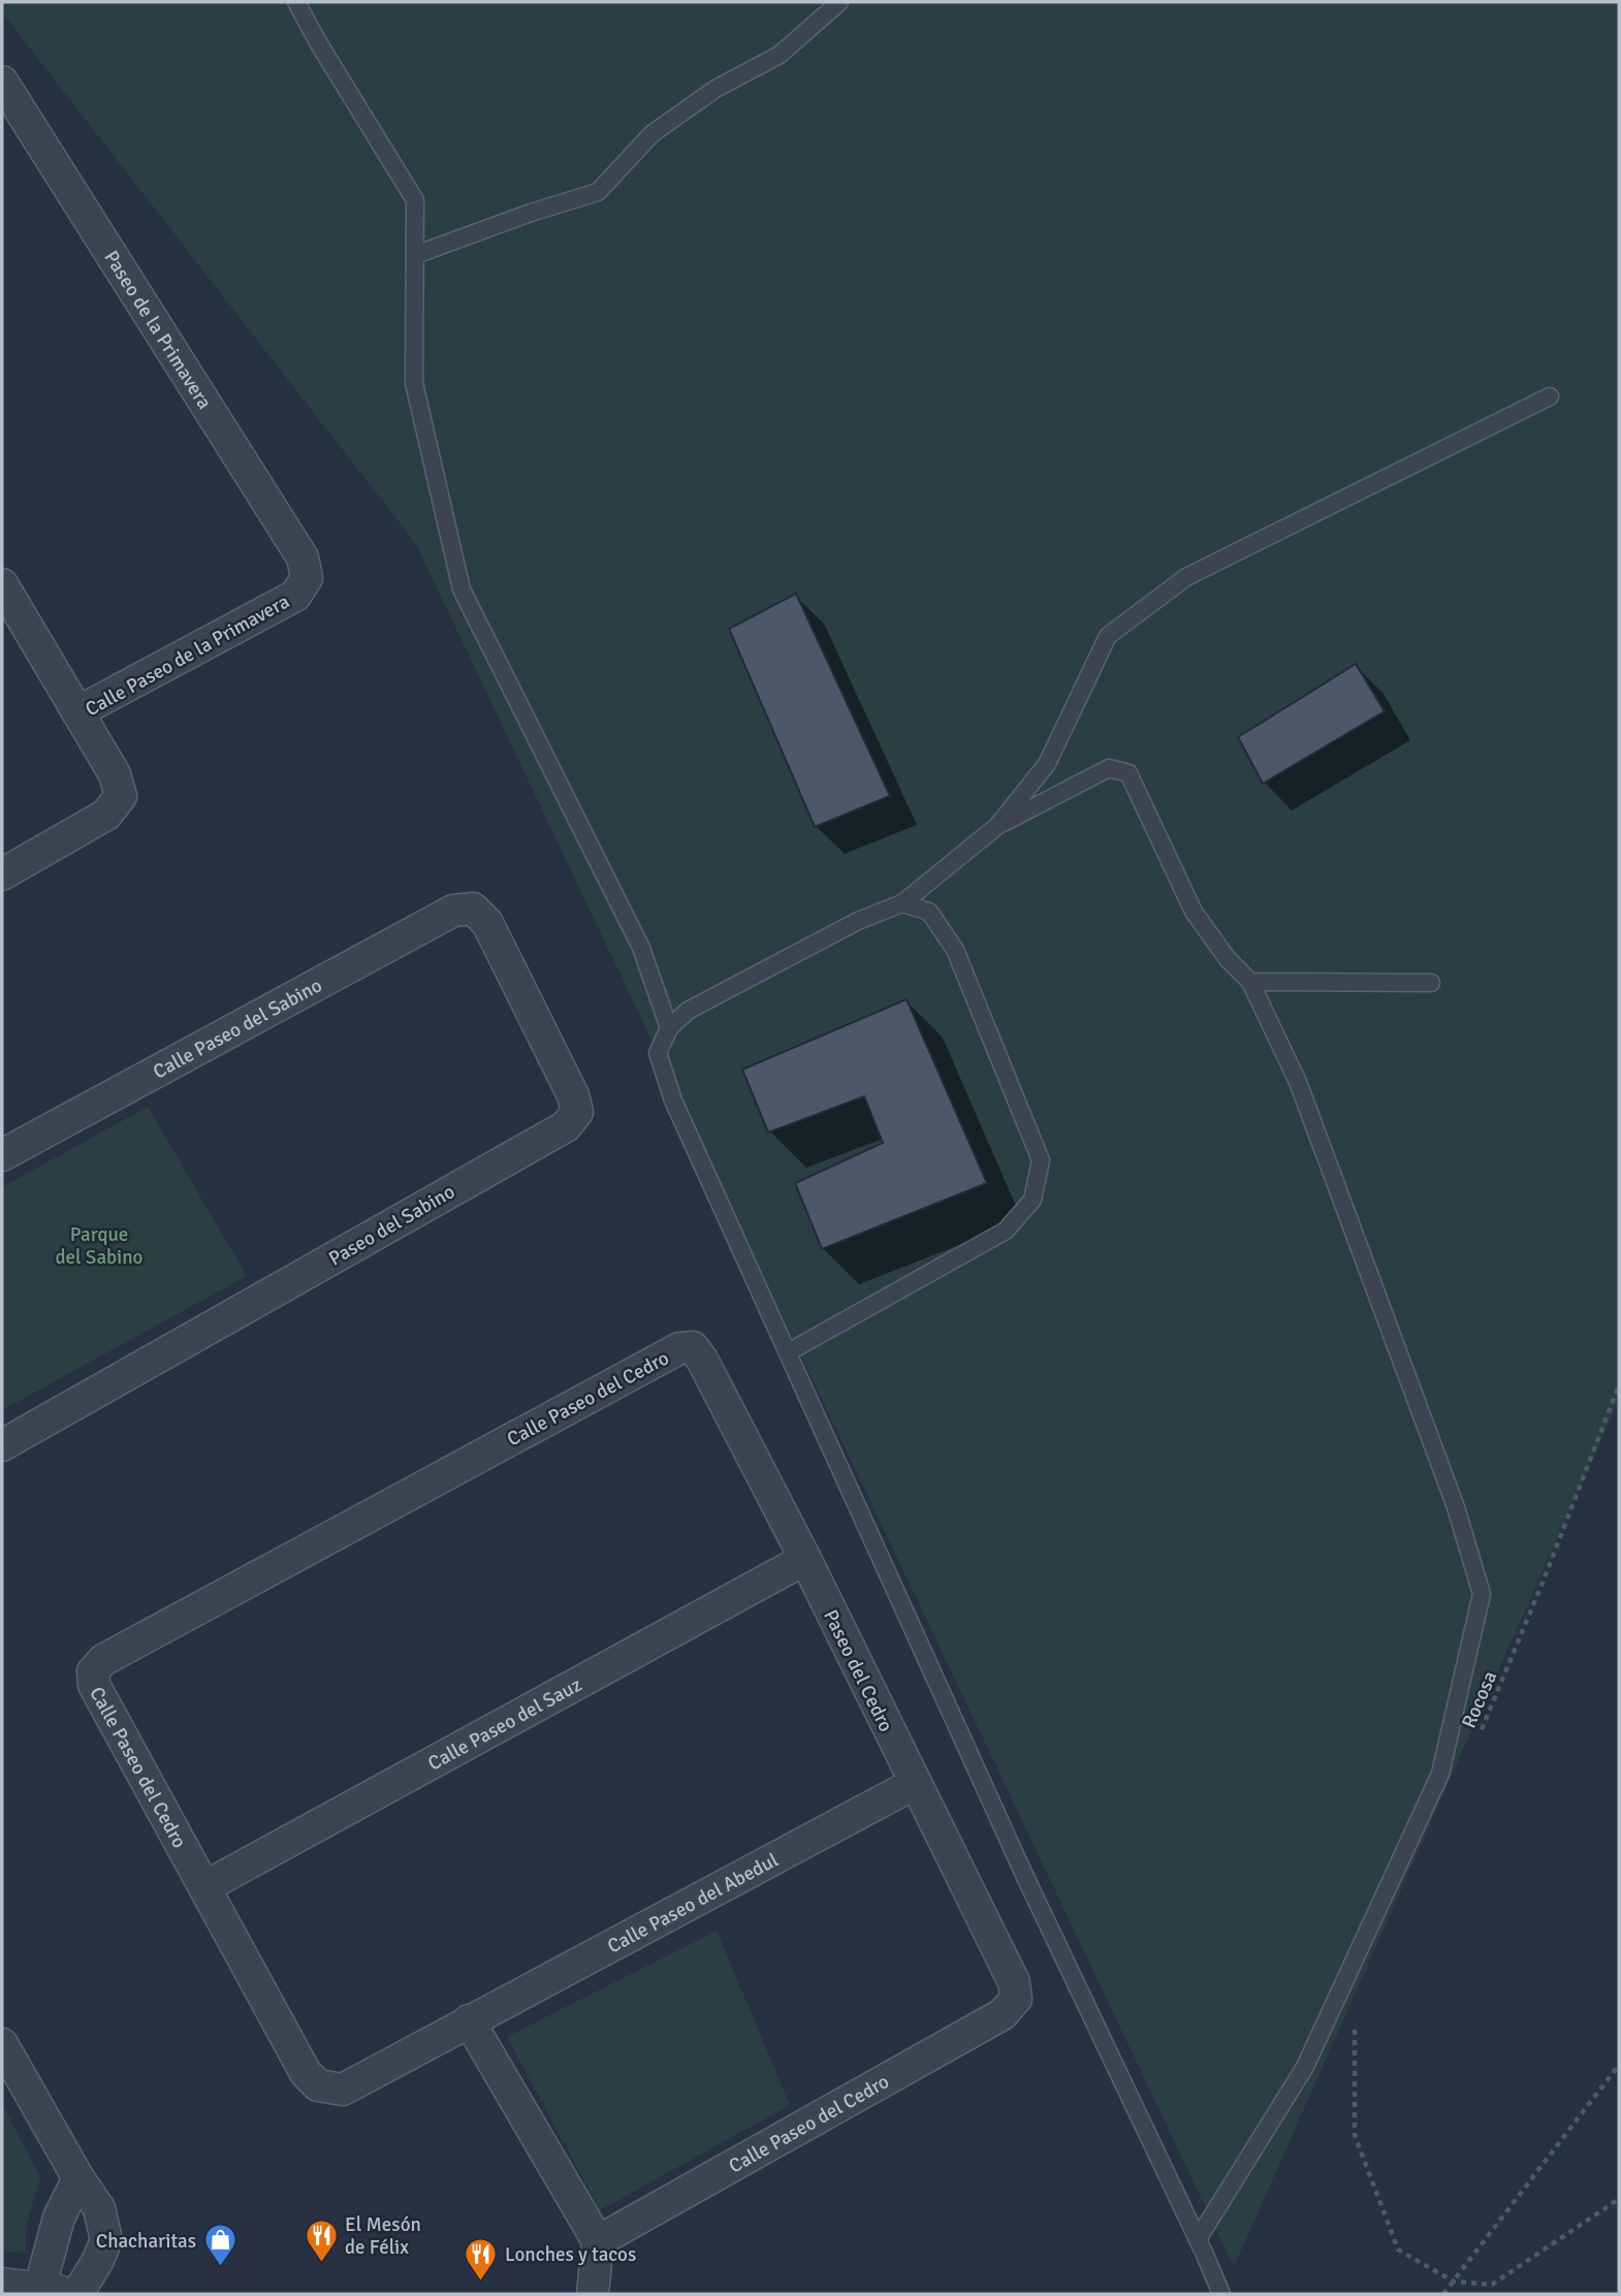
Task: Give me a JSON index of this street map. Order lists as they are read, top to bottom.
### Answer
{
  "streets": {
    "street": [
      "Paseo de la Primavera",
      "Calle Paseo de la Primavera",
      "Calle Paseo del Sabino",
      "Paseo del Sabino",
      "Calle Paseo del Cedro",
      "Paseo del Cedro",
      "Calle Paseo del Sauz",
      "Calle Paseo del Abedul"
    ],
    "path": ["Rocosa"]
  },
  "crossings": [
    ["Paseo de la Primavera", "Calle Paseo de la Primavera"],
    ["Calle Paseo del Sabino", "Paseo del Sabino"],
    ["Calle Paseo del Cedro", "Paseo del Cedro"],
    ["Calle Paseo del Cedro", "Calle Paseo del Sauz"],
    ["Calle Paseo del Cedro", "Calle Paseo del Abedul"],
    ["Paseo del Cedro", "Calle Paseo del Sauz"],
    ["Paseo del Cedro", "Calle Paseo del Abedul"]
  ],
  "parks": ["Parque del Sabino"],
  "places": {
    "restaurant": ["El Mesón de Félix", "Lonches y tacos"],
    "shop": ["Chacharitas"]
  }
}
